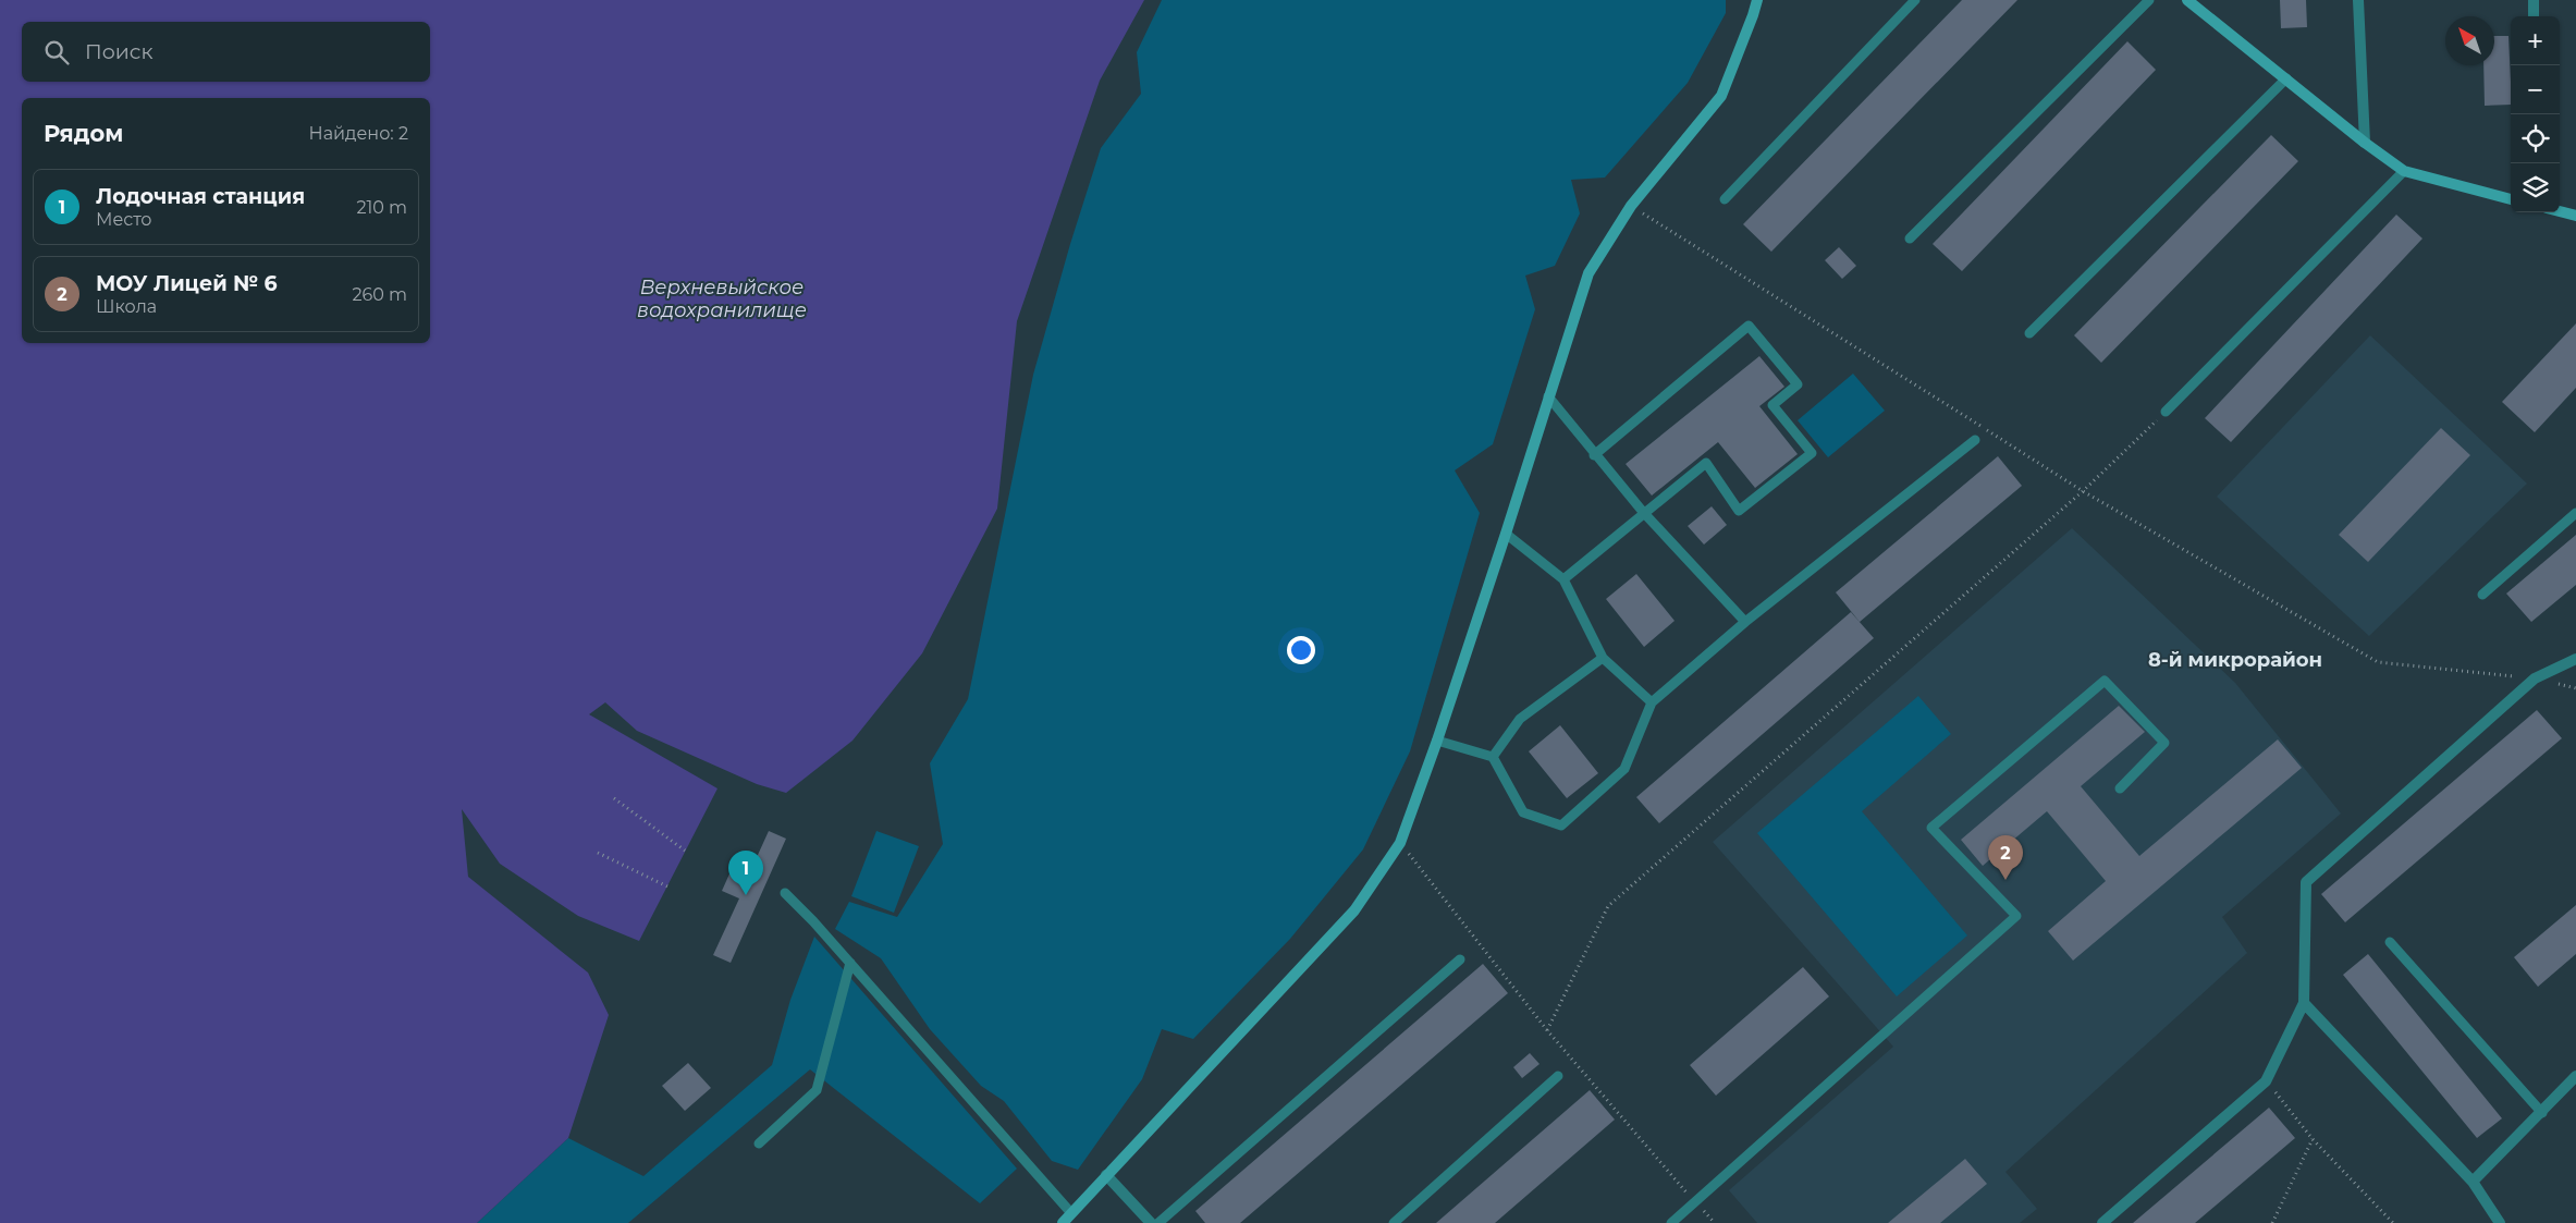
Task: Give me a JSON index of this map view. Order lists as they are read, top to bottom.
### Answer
{
  "districts": ["8-й микрорайон"],
  "water": ["Верхневыйское водохранилище"],
  "north": "top left",
  "page": {
    "map_buttons": ["+", "−"],
    "search": "Поиск",
    "heading": ["Рядом", "Найдено: 2"],
    "list": [
      {
        "mark": "1",
        "name": "Лодочная станция",
        "note": "Место",
        "value": "210 m"
      },
      {
        "mark": "2",
        "name": "МОУ Лицей № 6",
        "note": "Школа",
        "value": "260 m"
      }
    ],
    "pins": ["2", "1"]
  }
}
